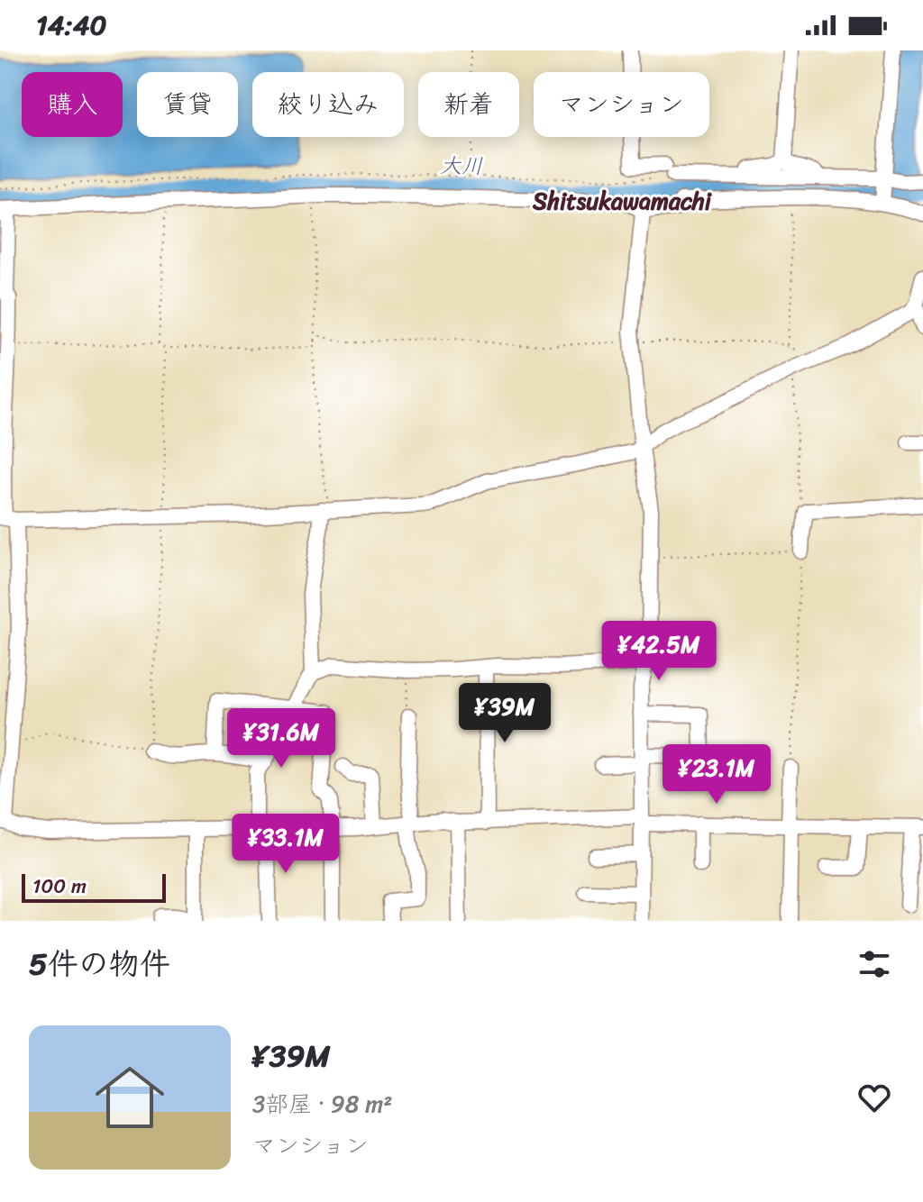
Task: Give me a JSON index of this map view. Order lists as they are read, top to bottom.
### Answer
{
  "districts": ["Shitsukawamachi"],
  "water": ["大川"],
  "scale_bar": "100 m",
  "page": {
    "status": "14:40",
    "chip": [
      "購入",
      "賃貸",
      "絞り込み",
      "新着",
      "マンション"
    ],
    "price": [
      "¥42.5M",
      "¥39M",
      "¥31.6M",
      "¥23.1M",
      "¥33.1M"
    ],
    "scale": "100 m",
    "heading": "5件の物件",
    "list": [
      {
        "name": "¥39M",
        "note": "3部屋 · 98 m² · マンション"
      }
    ]
  }
}
